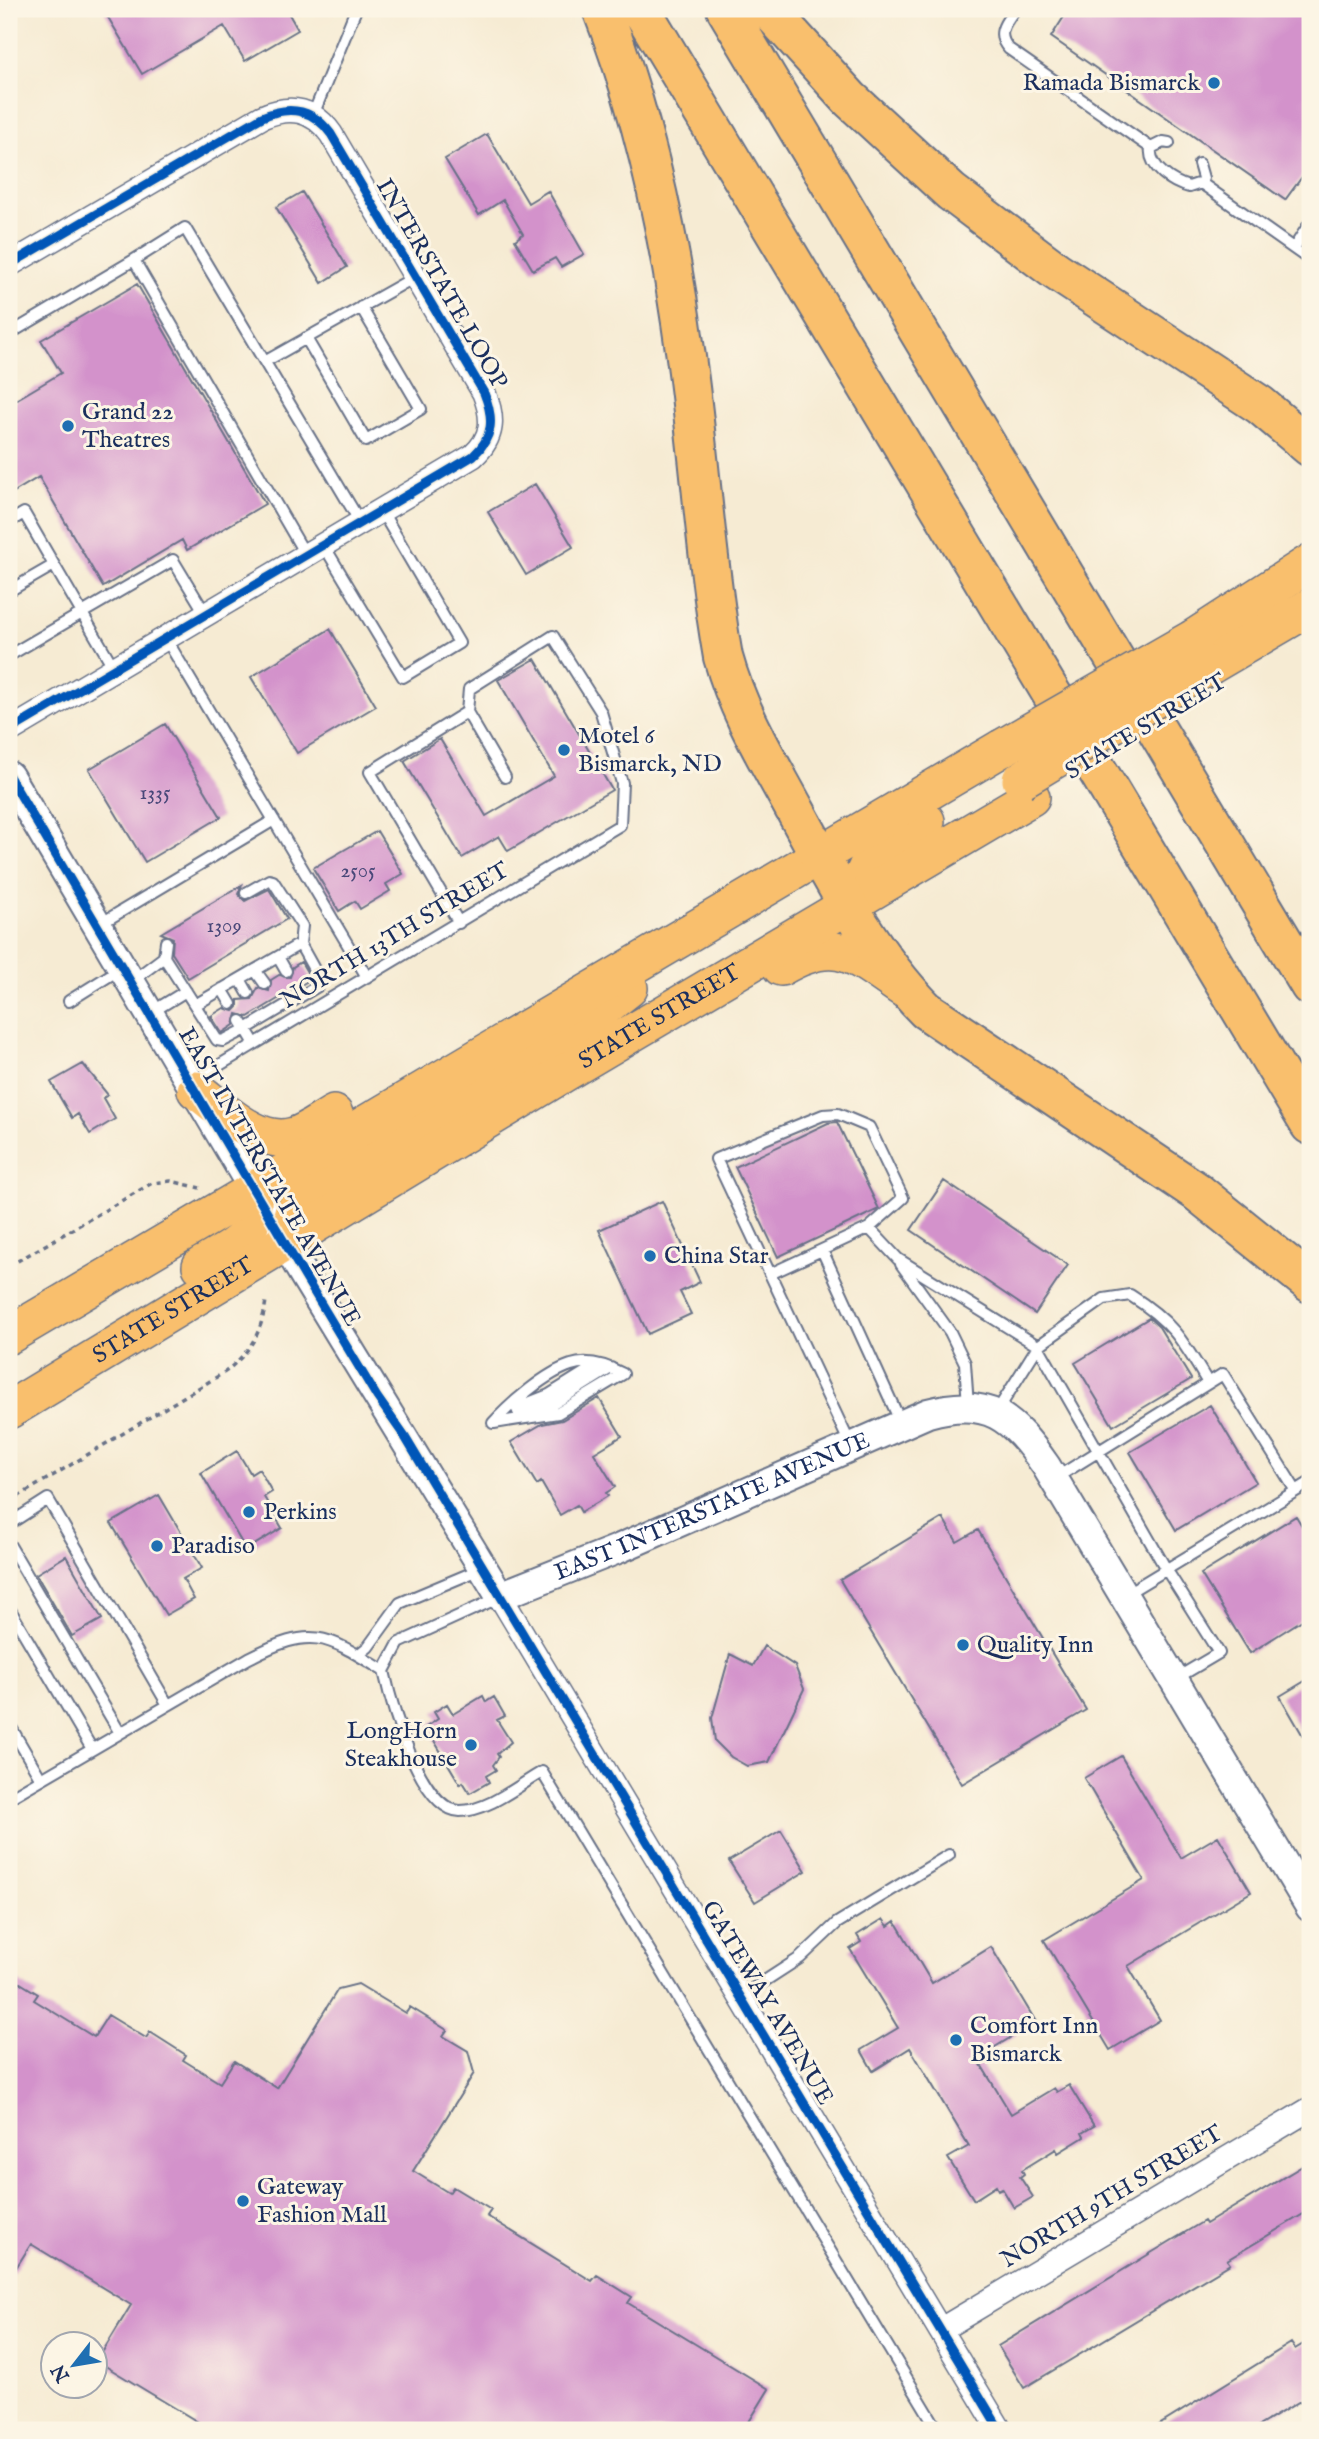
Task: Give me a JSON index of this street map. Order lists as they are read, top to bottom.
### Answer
{
  "streets": {
    "highway": ["STATE STREET"],
    "street": [
      "INTERSTATE LOOP",
      "EAST INTERSTATE AVENUE",
      "GATEWAY AVENUE",
      "NORTH 9TH STREET"
    ],
    "lane": ["NORTH 13TH STREET"]
  },
  "crossings": [
    ["STATE STREET", "EAST INTERSTATE AVENUE"],
    ["NORTH 13TH STREET", "EAST INTERSTATE AVENUE"],
    ["EAST INTERSTATE AVENUE", "GATEWAY AVENUE"],
    ["GATEWAY AVENUE", "NORTH 9TH STREET"]
  ],
  "places": [
    "Ramada Bismarck",
    "Grand 22 Theatres",
    "Motel 6 Bismarck, ND",
    "China Star",
    "Perkins",
    "Paradiso",
    "Quality Inn",
    "LongHorn Steakhouse",
    "Comfort Inn Bismarck",
    "Gateway Fashion Mall"
  ],
  "house_numbers": ["1335", "2505", "1309"],
  "north": "bottom left"
}
